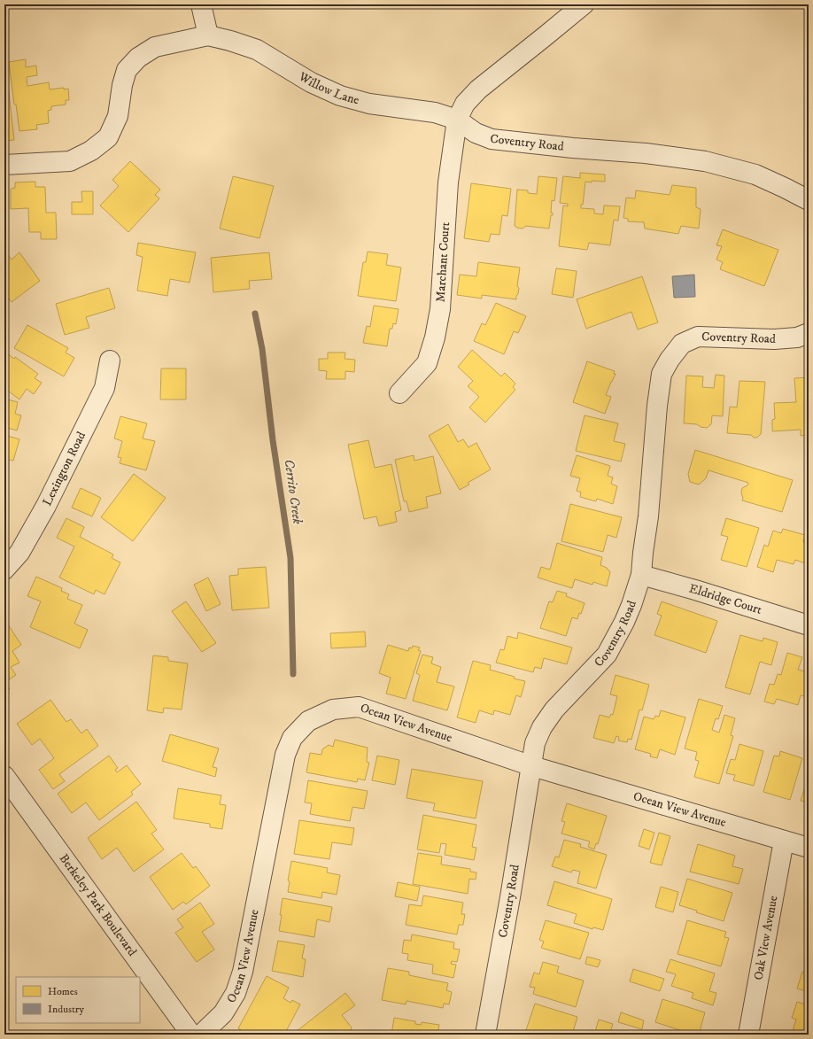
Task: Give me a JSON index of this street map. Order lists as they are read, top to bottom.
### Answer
{
  "streets": {
    "street": [
      "Willow Lane",
      "Coventry Road",
      "Marchant Court",
      "Lexington Road",
      "Eldridge Court",
      "Ocean View Avenue",
      "Berkeley Park Boulevard",
      "Oak View Avenue"
    ]
  },
  "crossings": [
    ["Willow Lane", "Coventry Road"],
    ["Willow Lane", "Marchant Court"],
    ["Coventry Road", "Marchant Court"],
    ["Coventry Road", "Eldridge Court"],
    ["Coventry Road", "Ocean View Avenue"],
    ["Ocean View Avenue", "Oak View Avenue"]
  ],
  "water": ["Cerrito Creek"],
  "legend": ["Homes", "Industry"]
}
